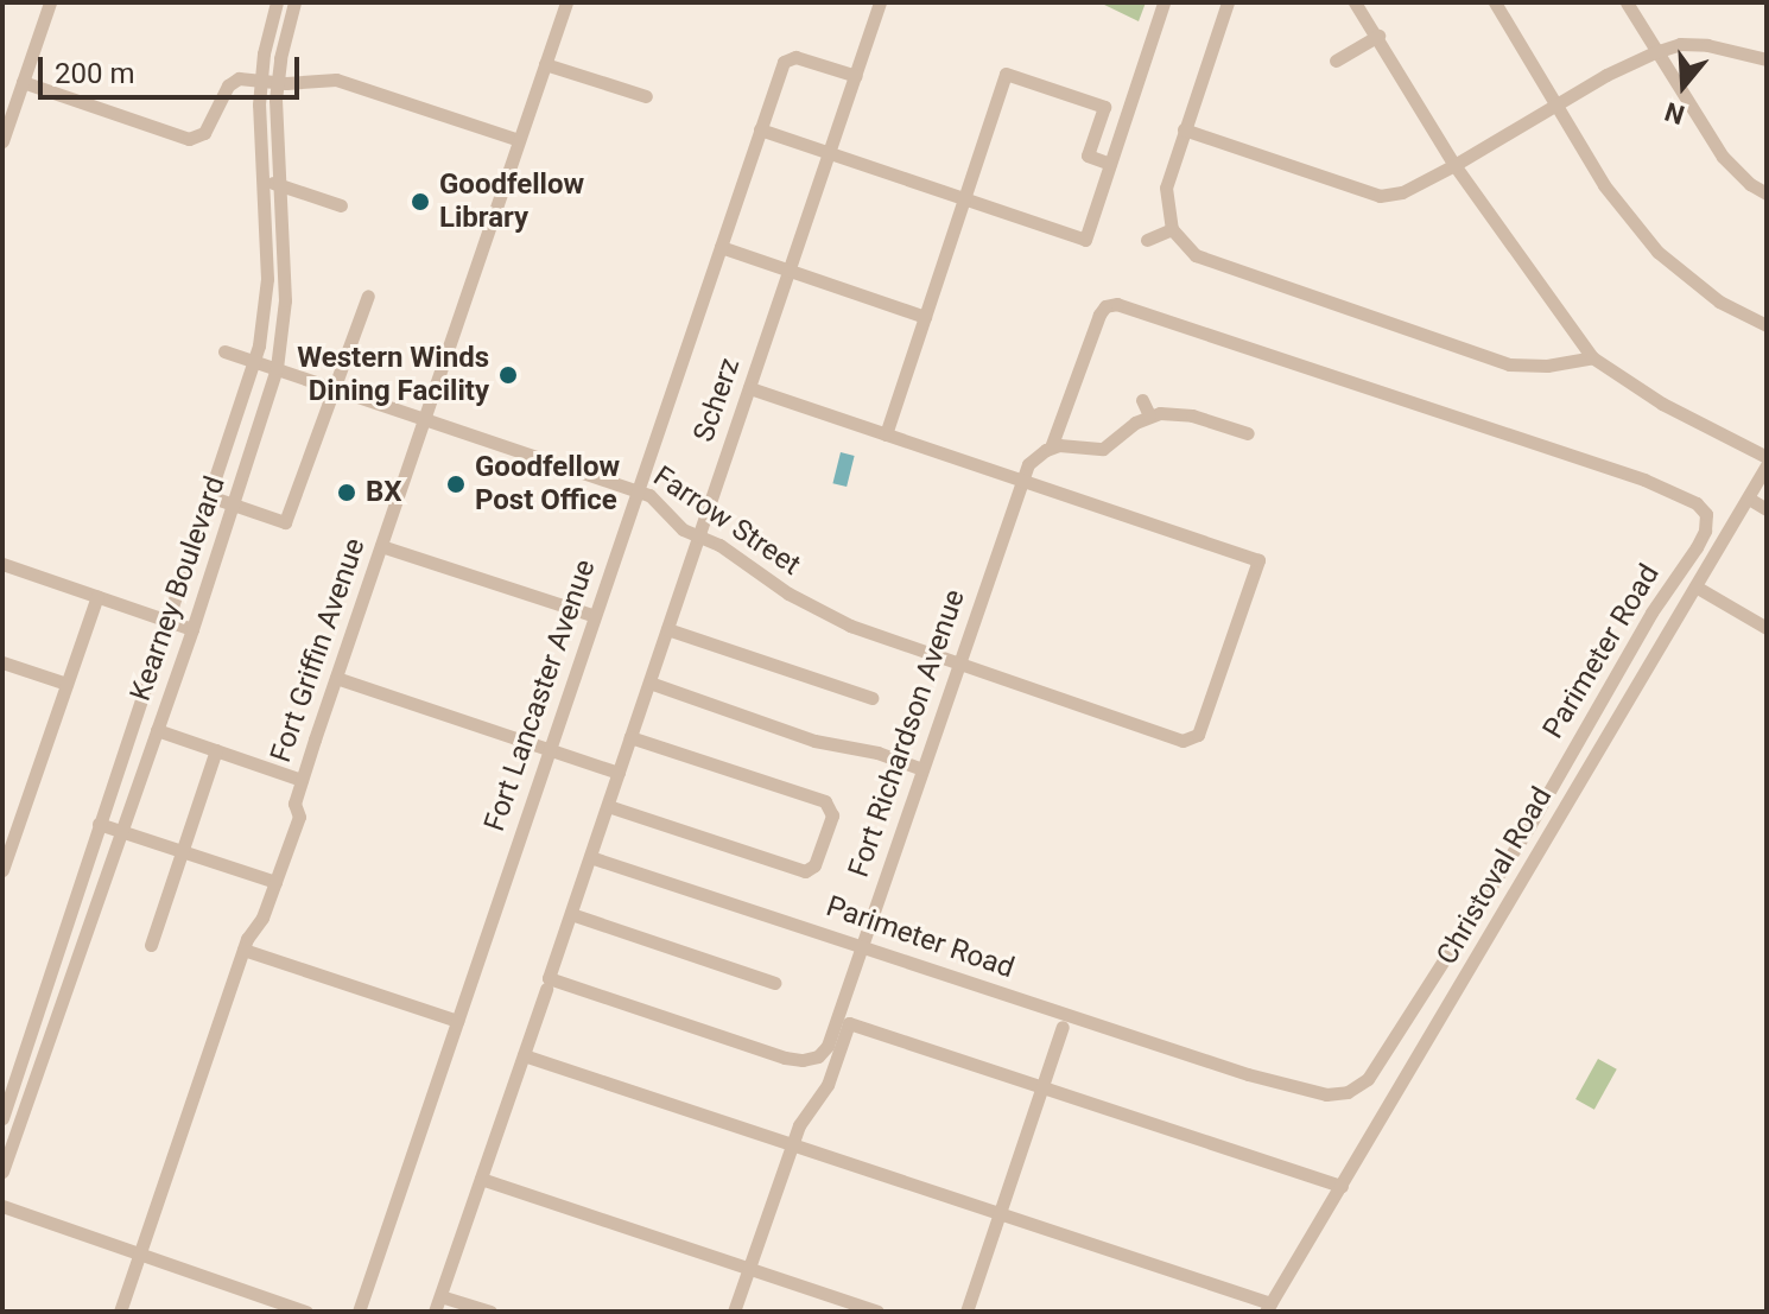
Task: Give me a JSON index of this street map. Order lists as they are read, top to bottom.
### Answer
{
  "streets": {
    "street": [
      "Scherz",
      "Farrow Street",
      "Kearney Boulevard",
      "Fort Griffin Avenue",
      "Parimeter Road",
      "Fort Lancaster Avenue",
      "Fort Richardson Avenue",
      "Christoval Road"
    ]
  },
  "crossings": [
    ["Scherz", "Farrow Street"],
    ["Scherz", "Parimeter Road"],
    ["Scherz", "Fort Lancaster Avenue"],
    ["Scherz", "Fort Richardson Avenue"],
    ["Farrow Street", "Kearney Boulevard"],
    ["Farrow Street", "Fort Griffin Avenue"],
    ["Farrow Street", "Fort Lancaster Avenue"],
    ["Farrow Street", "Fort Richardson Avenue"],
    ["Parimeter Road", "Fort Richardson Avenue"]
  ],
  "places": [
    "Goodfellow Library",
    "Western Winds Dining Facility",
    "Goodfellow Post Office",
    "BX"
  ],
  "scale_bar": "200 m",
  "north": "bottom"
}
